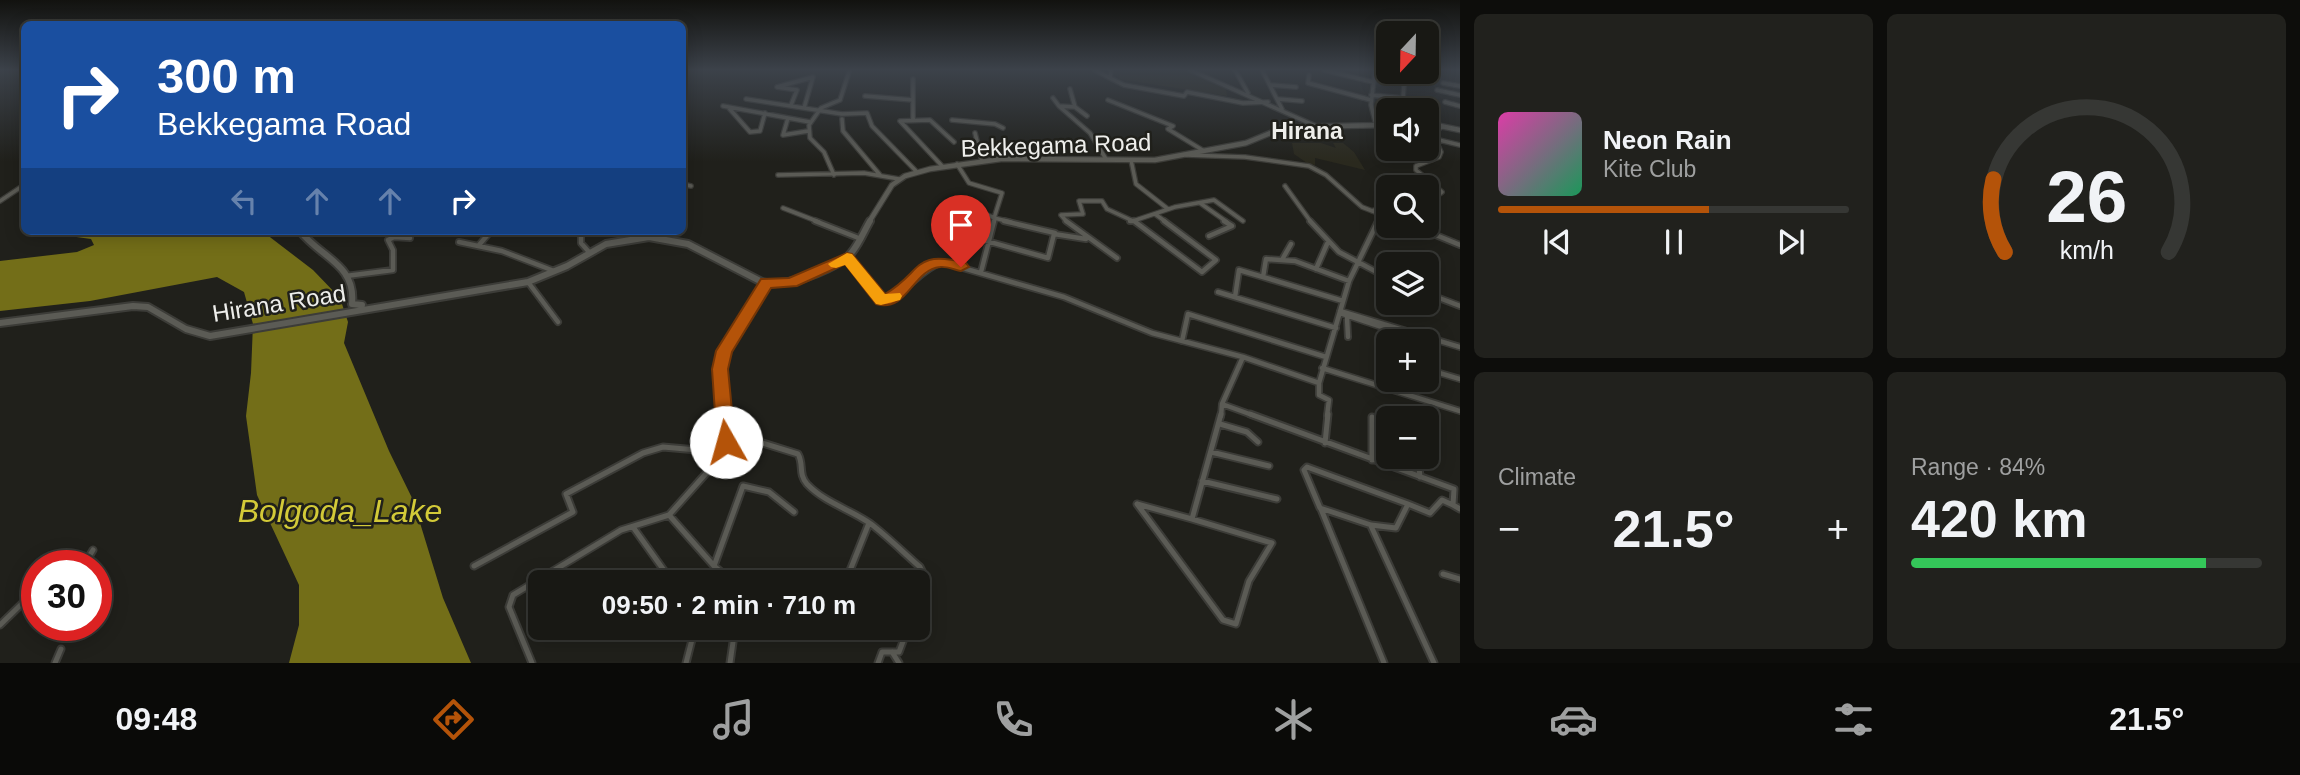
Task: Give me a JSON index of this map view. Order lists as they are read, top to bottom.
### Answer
{
  "streets": {
    "street": ["Bekkegama Road", "Hirana Road"]
  },
  "districts": ["Hirana"],
  "water": ["Bolgoda_Lake"],
  "north": "bottom",
  "page": {
    "map_buttons": ["+", "−"],
    "turn": ["300 m", "Bekkegama Road"],
    "song": ["Neon Rain", "Kite Club"],
    "tile": [
      "Climate",
      ["Range · 84%", "420 km"]
    ],
    "heat": ["−", "21.5°", "+"],
    "limit": "30",
    "trip": "09:50 · 2 min · 710 m",
    "tabs": ["09:48", "21.5°"],
    "gauge": ["26", "km/h"]
  }
}
